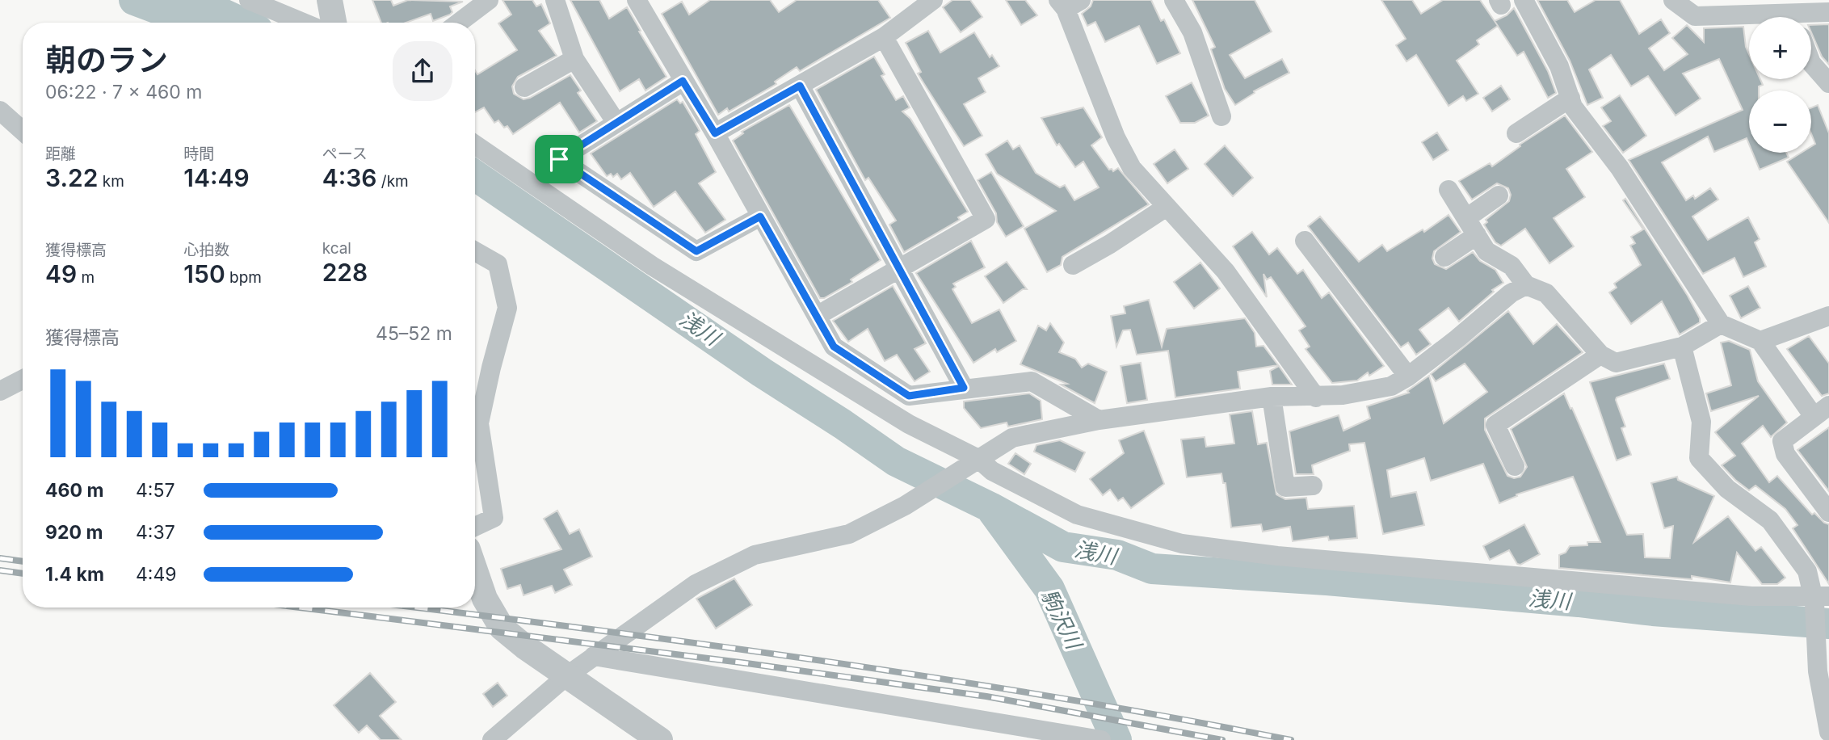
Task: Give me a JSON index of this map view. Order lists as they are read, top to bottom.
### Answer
{
  "water": ["浅川", "駒沢川"],
  "page": {
    "map_buttons": ["+", "−"],
    "heading": ["朝のラン", "06:22 · 7 × 460 m"],
    "stats": [
      ["距離", "3.22 km"],
      ["時間", "14:49"],
      ["ペース", "4:36 /km"],
      ["獲得標高", "49 m"],
      ["心拍数", "150 bpm"],
      ["kcal", "228"]
    ],
    "chart": ["獲得標高", "45–52 m"],
    "list": [
      {
        "name": "460 m",
        "note": "4:57"
      },
      {
        "name": "920 m",
        "note": "4:37"
      },
      {
        "name": "1.4 km",
        "note": "4:49"
      }
    ]
  }
}
